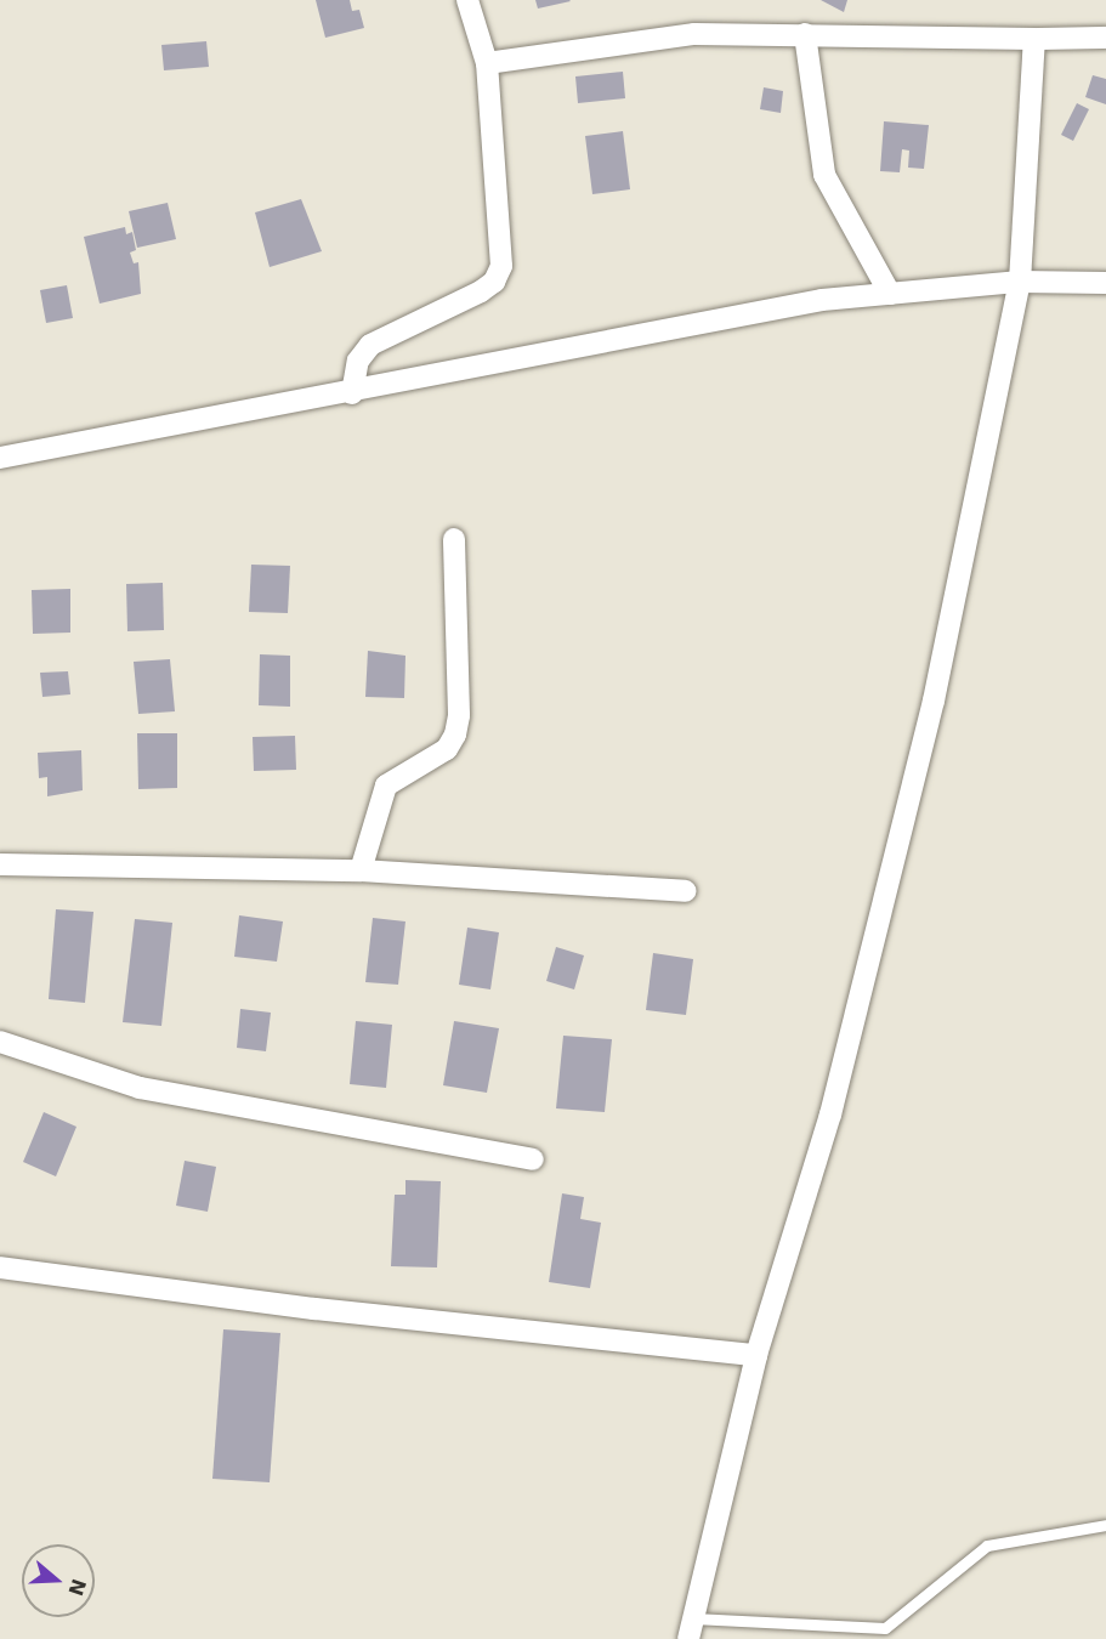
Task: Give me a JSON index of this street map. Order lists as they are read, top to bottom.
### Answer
{
  "north": "right"
}
